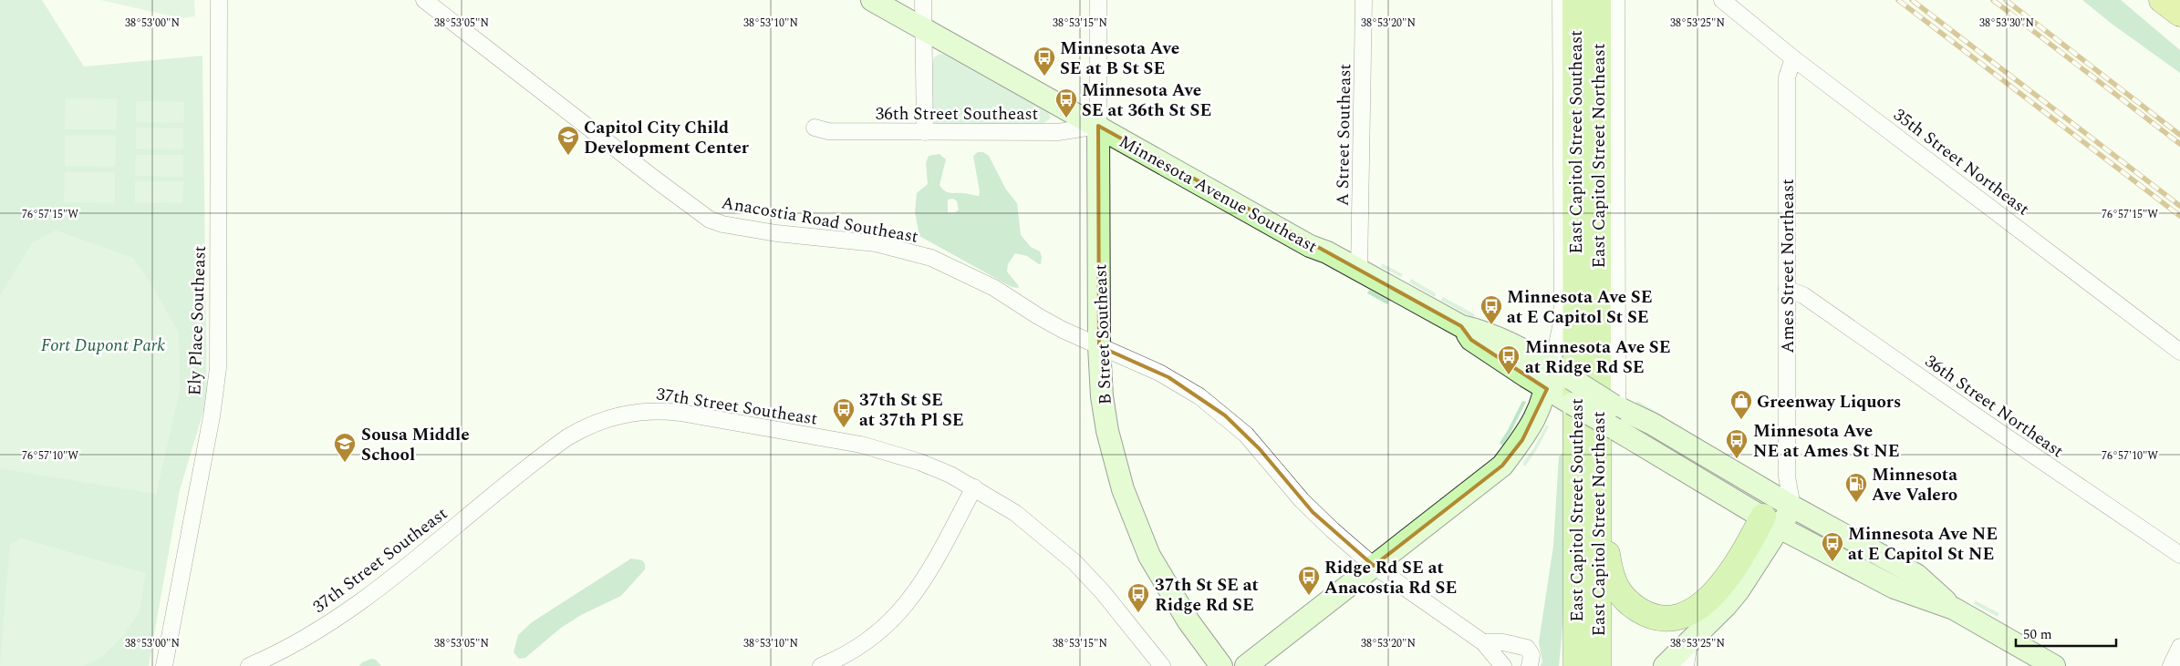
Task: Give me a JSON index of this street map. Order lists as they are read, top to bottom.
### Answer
{
  "streets": {
    "main road": [
      "East Capitol Street Southeast",
      "East Capitol Street Northeast",
      "Minnesota Avenue Southeast",
      "B Street Southeast"
    ],
    "street": [
      "36th Street Southeast",
      "A Street Southeast",
      "35th Street Northeast",
      "Anacostia Road Southeast",
      "Ames Street Northeast",
      "Ely Place Southeast",
      "37th Street Southeast",
      "36th Street Northeast"
    ]
  },
  "crossings": [
    ["36th Street Southeast", "Minnesota Avenue Southeast"],
    ["36th Street Southeast", "B Street Southeast"],
    ["A Street Southeast", "Minnesota Avenue Southeast"],
    ["East Capitol Street Southeast", "Minnesota Avenue Southeast"],
    ["East Capitol Street Northeast", "Minnesota Avenue Southeast"],
    ["35th Street Northeast", "Ames Street Northeast"],
    ["Minnesota Avenue Southeast", "B Street Southeast"],
    ["Anacostia Road Southeast", "B Street Southeast"],
    ["Ames Street Northeast", "36th Street Northeast"]
  ],
  "parks": ["Fort Dupont Park"],
  "places": {
    "bus stop": [
      "Minnesota Ave SE at B St SE",
      "Minnesota Ave SE at 36th St SE",
      "Minnesota Ave SE at E Capitol St SE",
      "Minnesota Ave SE at Ridge Rd SE",
      "37th St SE at 37th Pl SE",
      "Minnesota Ave NE at Ames St NE",
      "Minnesota Ave NE at E Capitol St NE",
      "Ridge Rd SE at Anacostia Rd SE",
      "37th St SE at Ridge Rd SE"
    ],
    "school or university": ["Capitol City Child Development Center", "Sousa Middle School"],
    "shop": ["Greenway Liquors"],
    "fuel station": ["Minnesota Ave Valero"]
  },
  "scale_bar": "50 m",
  "coordinates": [
    "38°53'00\"N",
    "38°53'05\"N",
    "38°53'10\"N",
    "38°53'15\"N",
    "38°53'20\"N",
    "38°53'25\"N",
    "38°53'30\"N",
    "76°57'15\"W",
    "76°57'10\"W"
  ]
}
